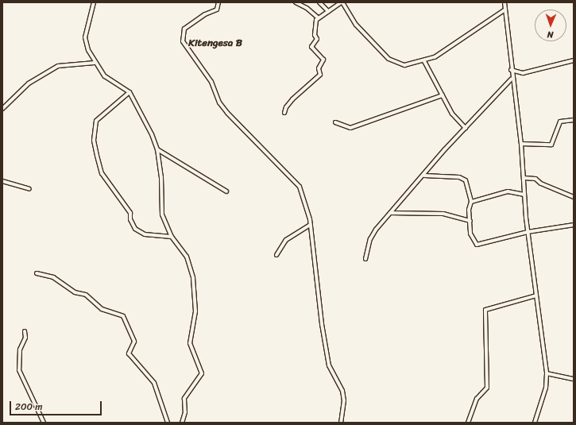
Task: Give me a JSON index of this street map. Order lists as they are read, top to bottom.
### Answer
{
  "districts": ["Kitengesa B"],
  "scale_bar": "200 m",
  "north": "bottom"
}
